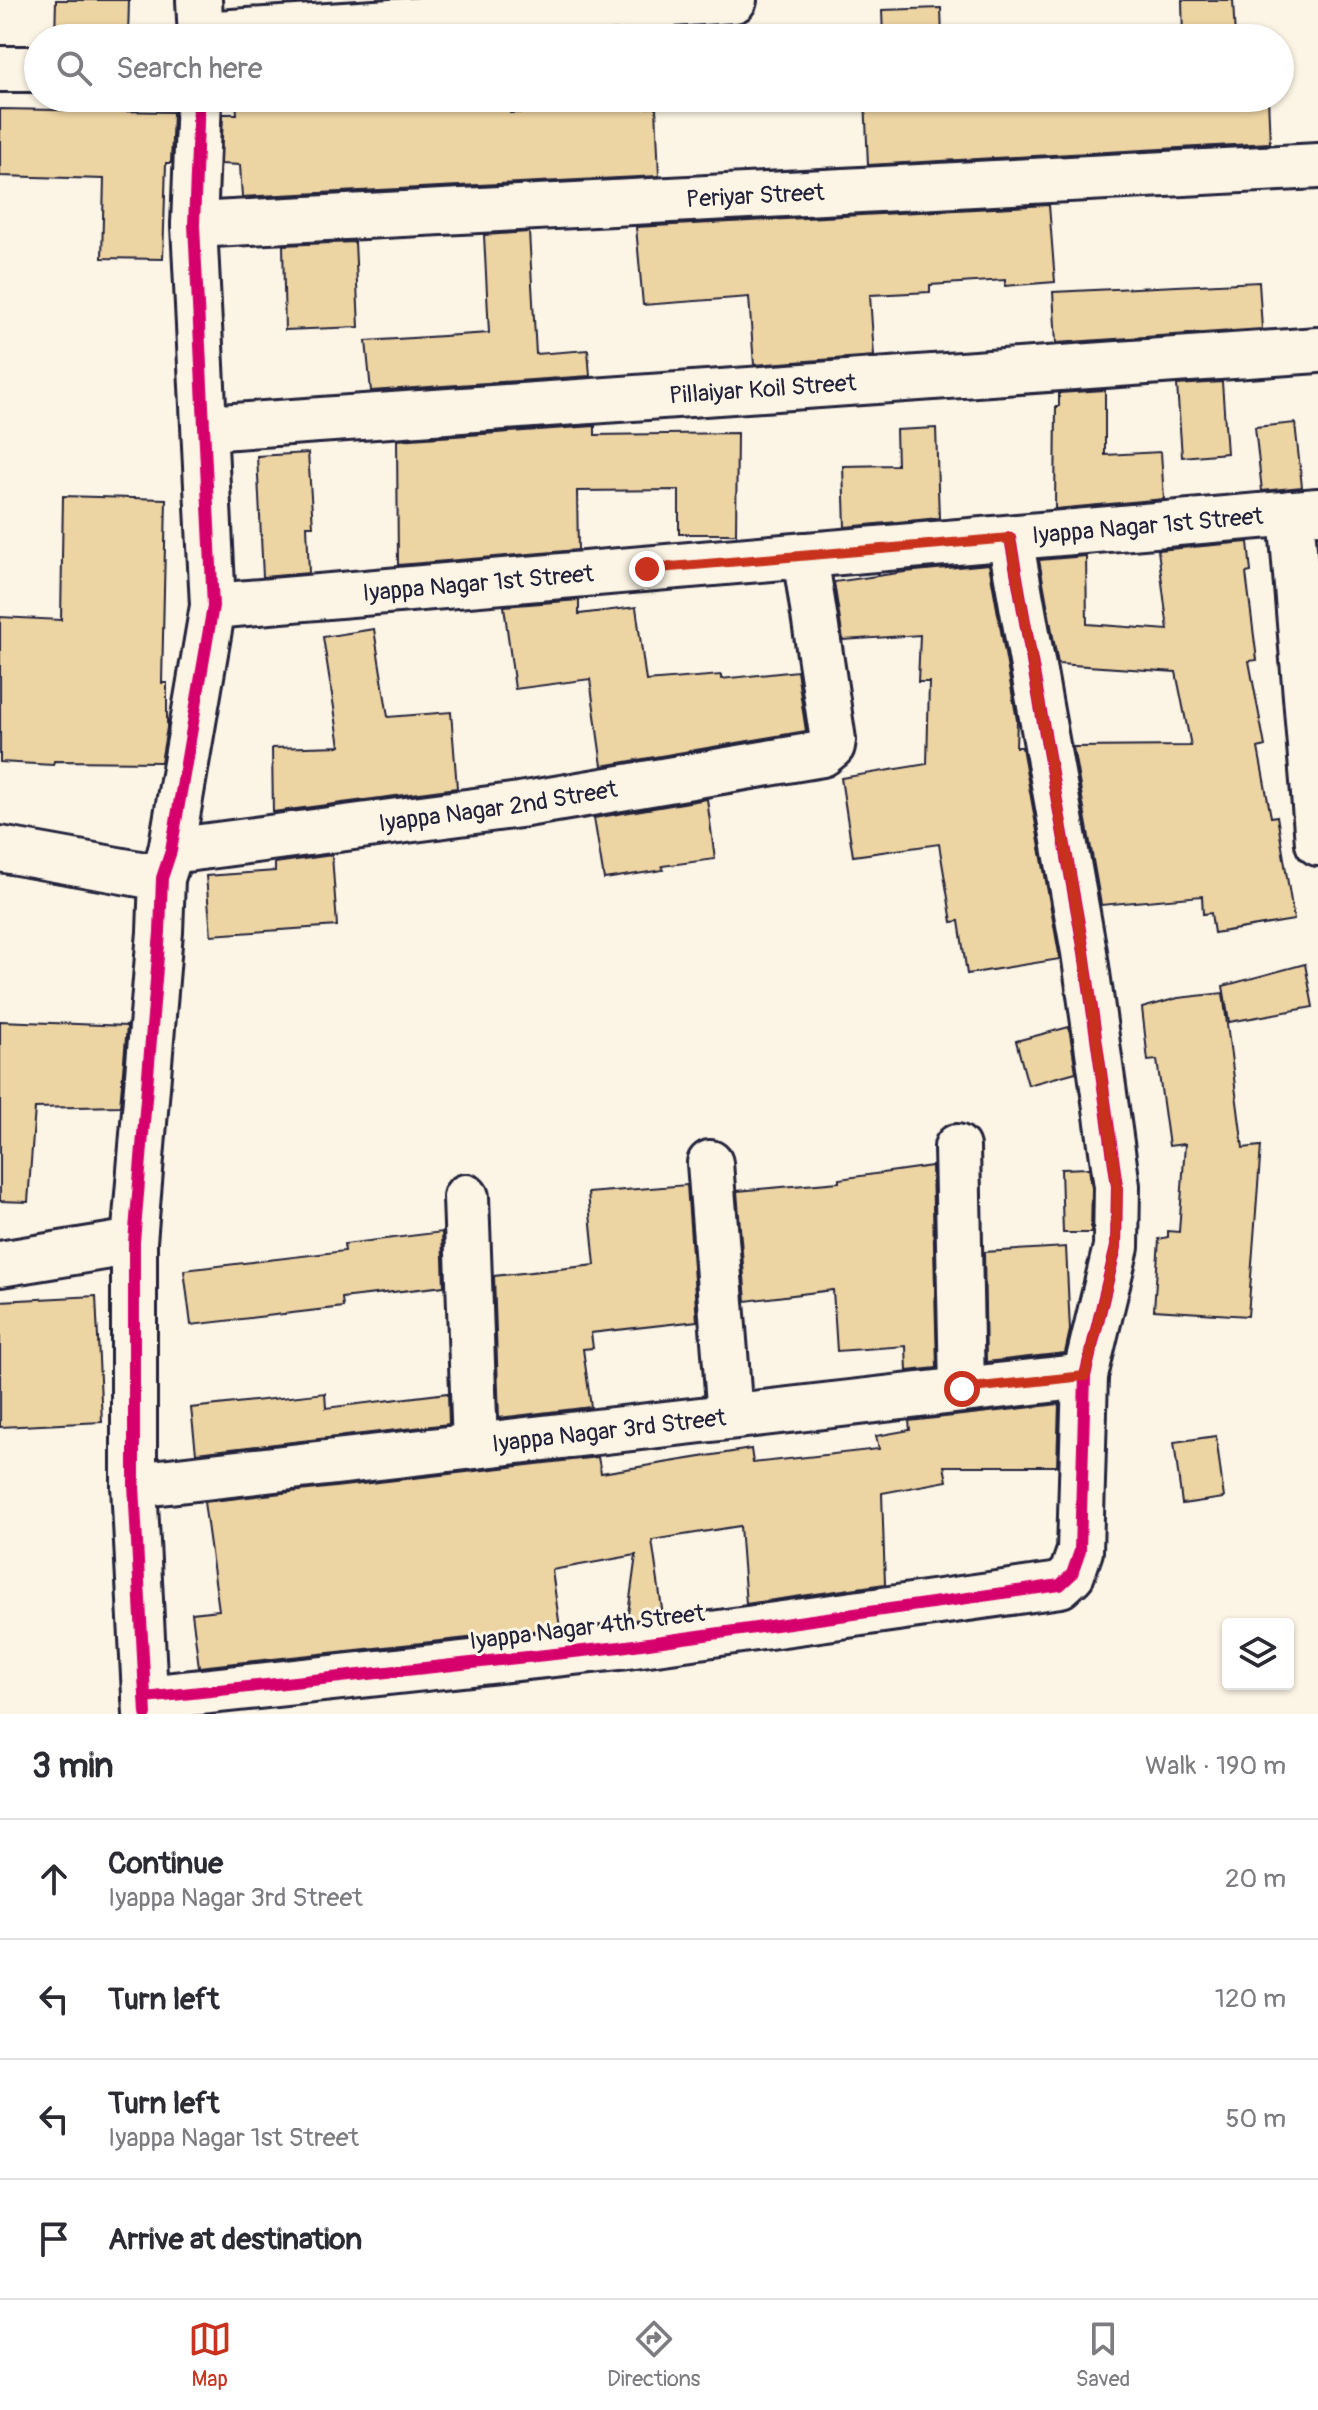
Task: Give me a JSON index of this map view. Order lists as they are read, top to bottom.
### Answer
{
  "streets": {
    "street": [
      "Periyar Street",
      "Pillaiyar Koil Street",
      "Iyappa Nagar 1st Street",
      "Iyappa Nagar 2nd Street",
      "Iyappa Nagar 3rd Street",
      "Iyappa Nagar 4th Street"
    ]
  },
  "crossings": [
    ["Iyappa Nagar 1st Street", "Iyappa Nagar 2nd Street"],
    ["Iyappa Nagar 3rd Street", "Iyappa Nagar 4th Street"]
  ],
  "page": {
    "search": "Search here",
    "heading": ["3 min", "Walk · 190 m"],
    "list": [
      ["Continue", "Iyappa Nagar 3rd Street", "20 m"],
      ["Turn left", "120 m"],
      ["Turn left", "Iyappa Nagar 1st Street", "50 m"],
      "Arrive at destination"
    ],
    "nav": ["Map", "Directions", "Saved"]
  }
}
